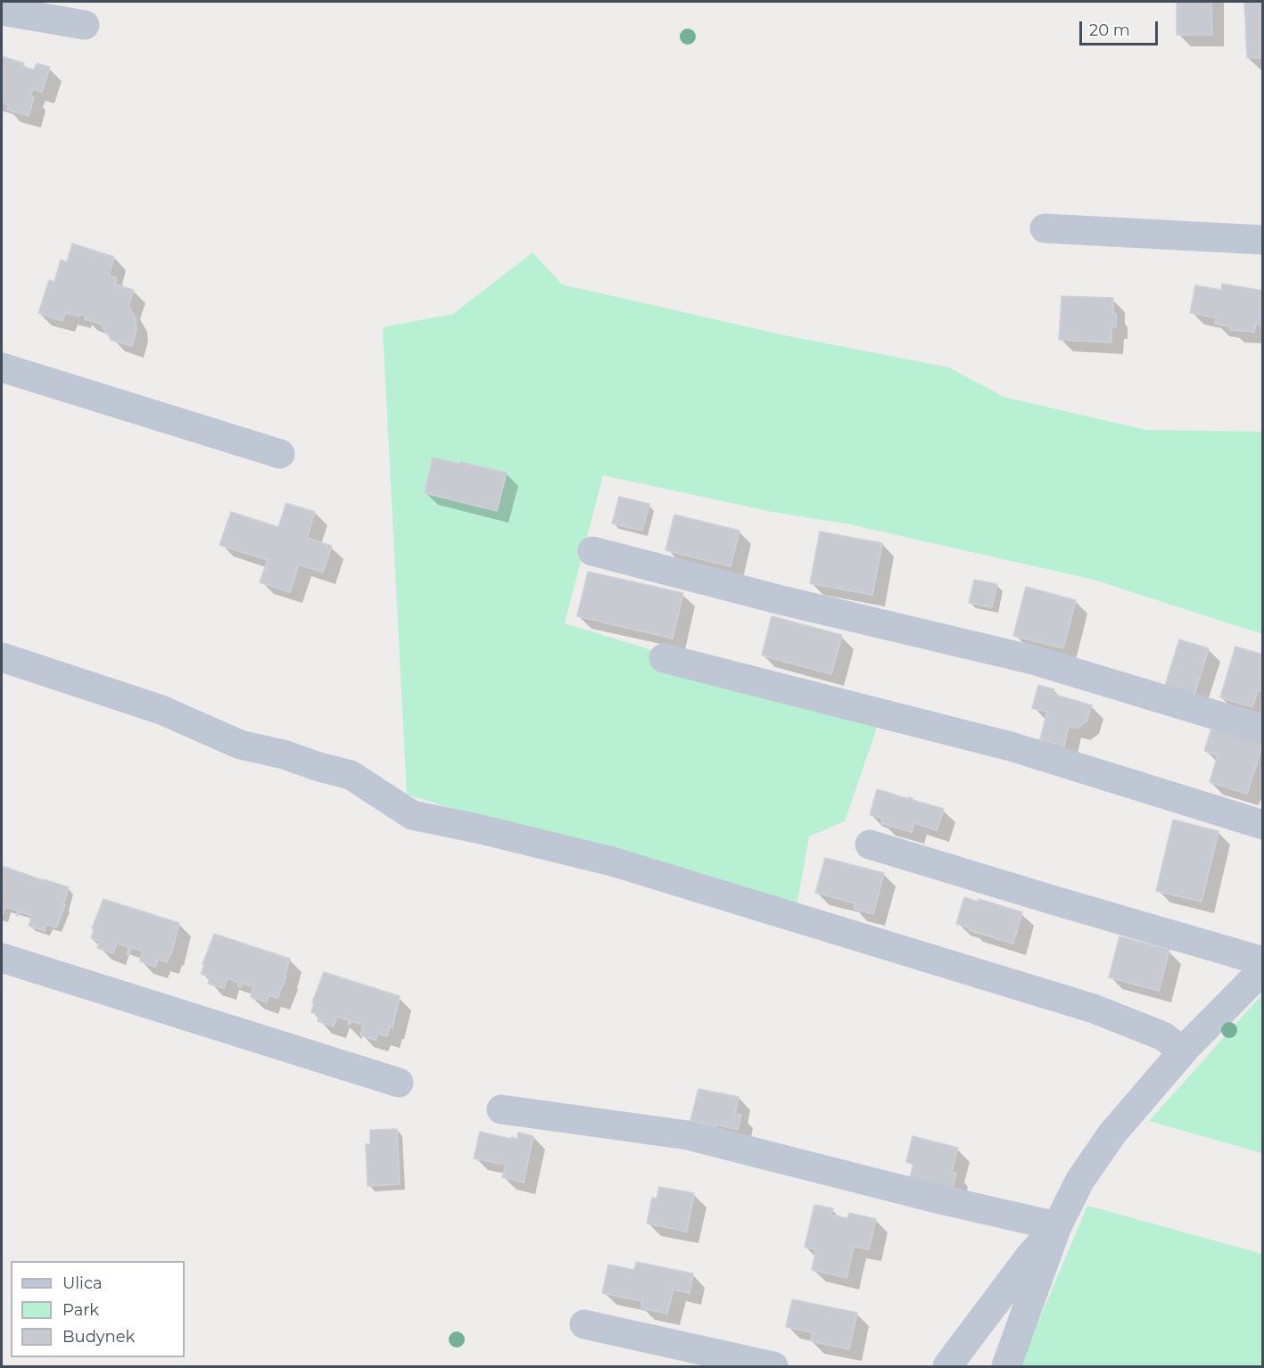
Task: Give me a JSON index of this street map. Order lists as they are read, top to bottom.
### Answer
{
  "legend": ["Ulica", "Park", "Budynek"],
  "scale_bar": "20 m"
}
